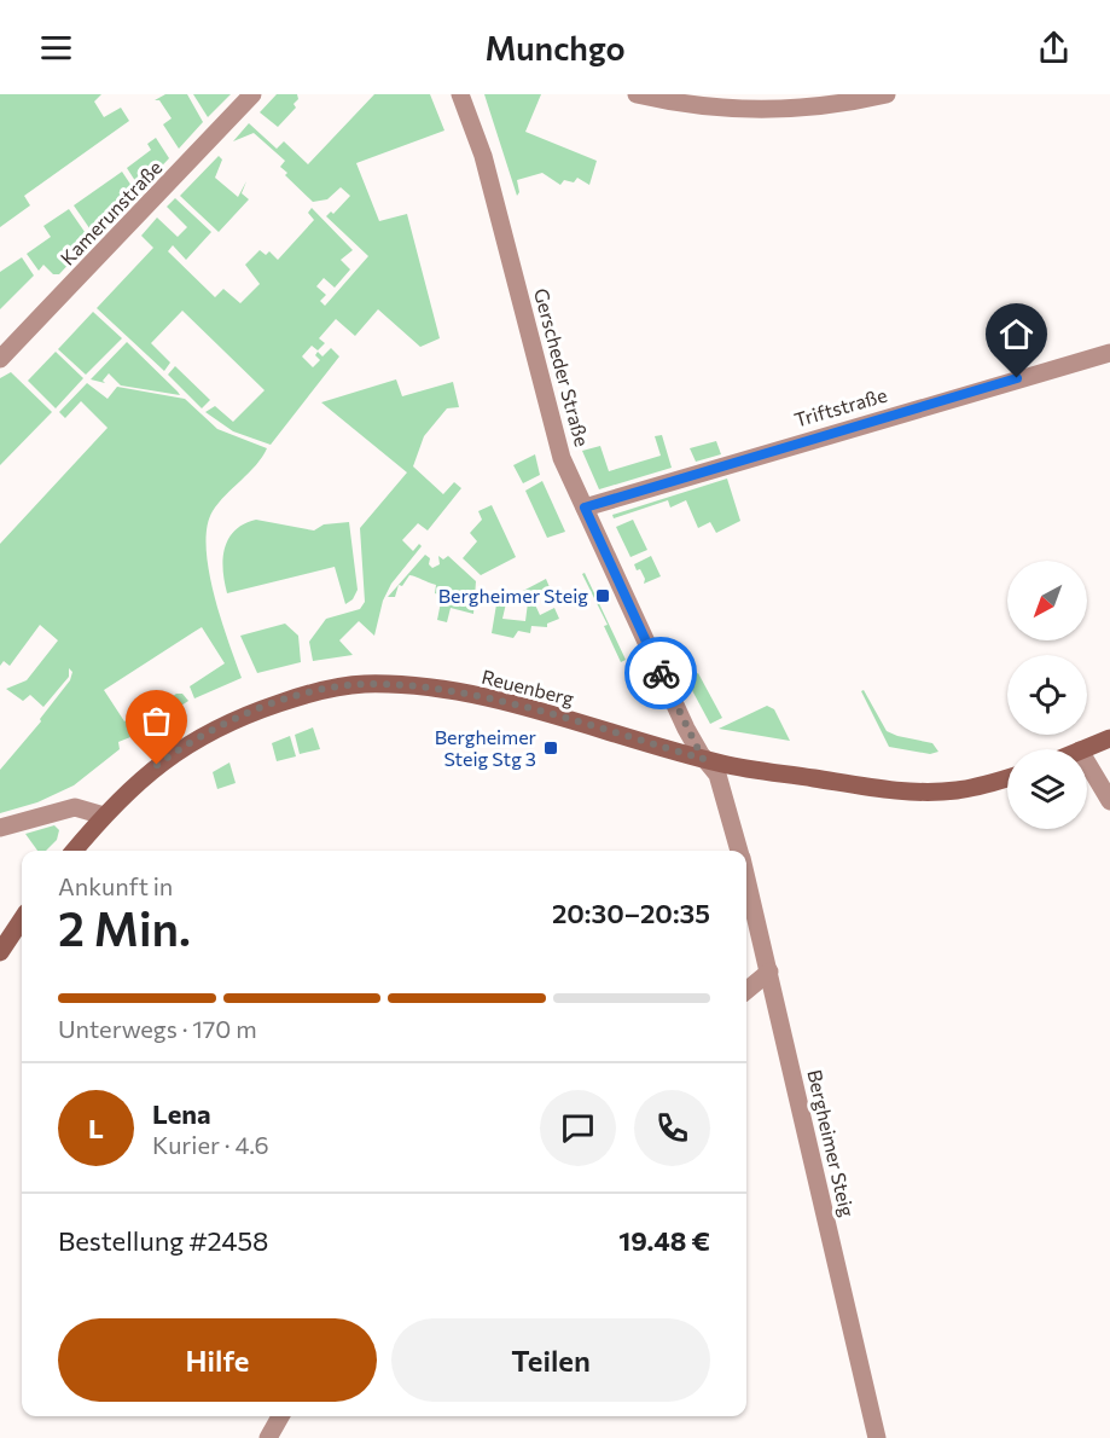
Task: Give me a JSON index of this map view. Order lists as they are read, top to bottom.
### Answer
{
  "streets": {
    "main road": ["Reuenberg"],
    "street": [
      "Kamerunstraße",
      "Gerscheder Straße",
      "Triftstraße",
      "Bergheimer Steig"
    ]
  },
  "crossings": [
    ["Gerscheder Straße", "Triftstraße"],
    ["Gerscheder Straße", "Reuenberg"],
    ["Gerscheder Straße", "Bergheimer Steig"],
    ["Reuenberg", "Bergheimer Steig"]
  ],
  "places": {
    "transit": ["Bergheimer Steig", "Bergheimer Steig Stg 3"]
  },
  "north": "bottom left",
  "page": {
    "header": "Munchgo",
    "heading": ["2 Min.", "Ankunft in", "20:30–20:35"],
    "panel": [
      "Lena",
      "Kurier · 4.6",
      "Bestellung #2458",
      "19.48 €"
    ],
    "bar": "Unterwegs · 170 m",
    "round": "L",
    "buttons": ["Hilfe", "Teilen"]
  }
}
